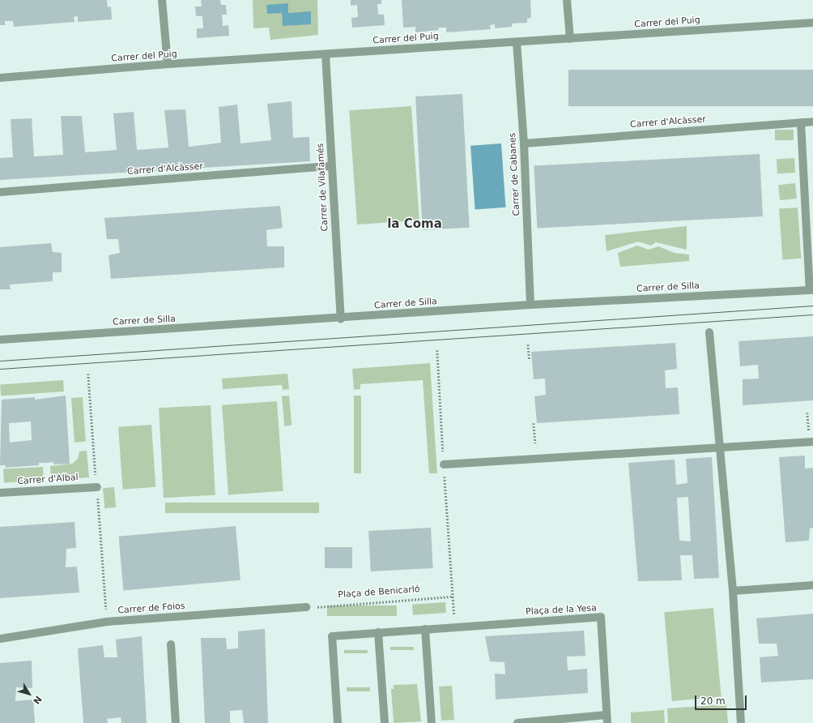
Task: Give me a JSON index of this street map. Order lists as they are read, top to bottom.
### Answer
{
  "streets": {
    "street": [
      "Carrer del Puig",
      "Carrer d'Alcàsser",
      "Carrer de Cabanes",
      "Carrer de Vilafamés",
      "Carrer de Silla",
      "Carrer d'Albal",
      "Carrer de Foios",
      "Plaça de la Yesa"
    ],
    "path": ["Plaça de Benicarló"]
  },
  "crossings": [
    ["Carrer del Puig", "Carrer de Cabanes"],
    ["Carrer del Puig", "Carrer de Vilafamés"],
    ["Carrer d'Alcàsser", "Carrer de Cabanes"],
    ["Carrer d'Alcàsser", "Carrer de Vilafamés"],
    ["Carrer de Cabanes", "Carrer de Silla"],
    ["Carrer de Vilafamés", "Carrer de Silla"],
    ["Plaça de Benicarló", "Carrer de Foios"]
  ],
  "districts": ["la Coma"],
  "scale_bar": "20 m",
  "north": "bottom right"
}
